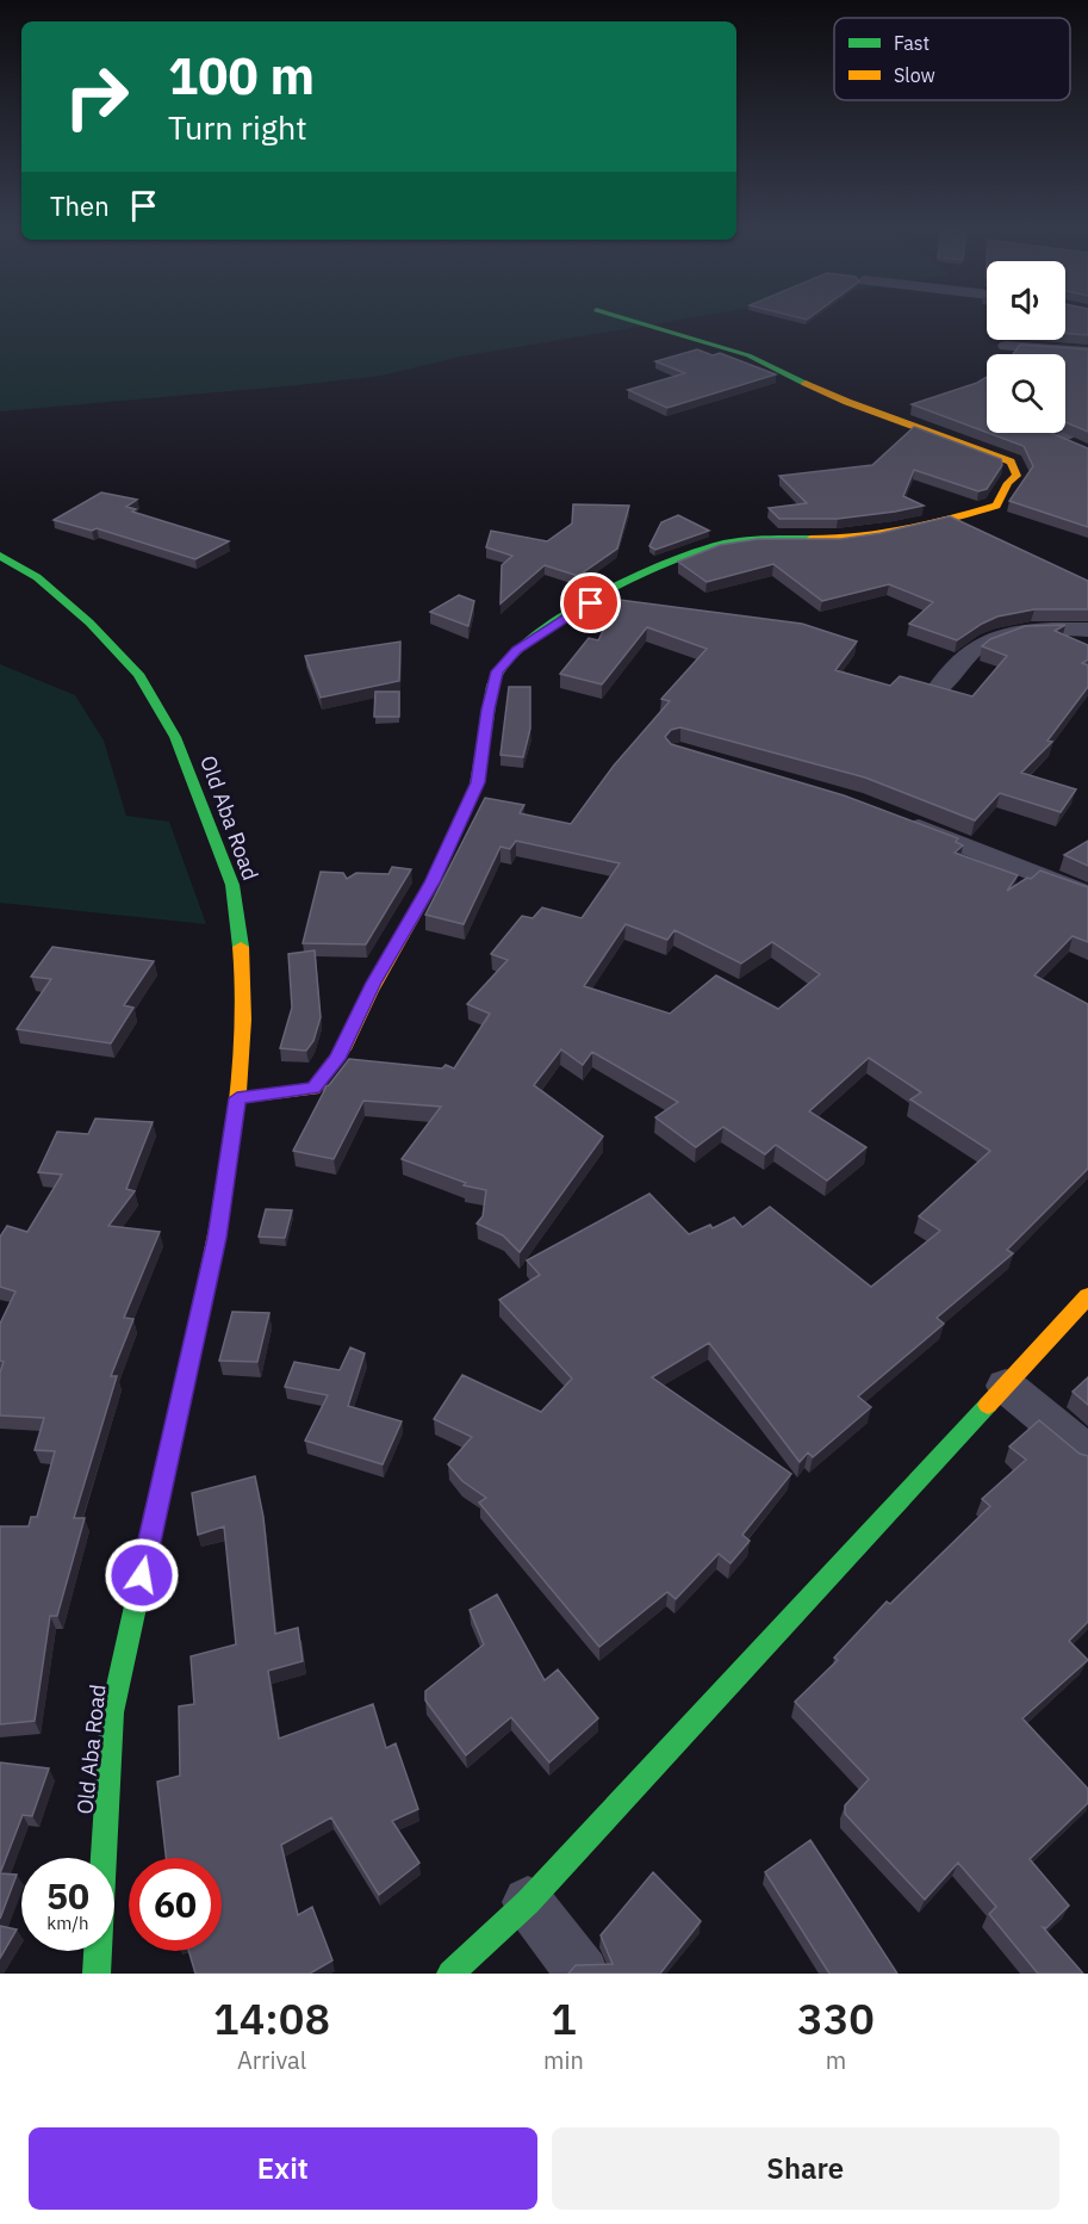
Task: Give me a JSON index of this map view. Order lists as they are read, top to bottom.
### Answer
{
  "streets": {
    "street": ["Old Aba Road"]
  },
  "legend": ["Fast", "Slow"],
  "page": {
    "turn": ["100 m", "Turn right"],
    "then": "Then",
    "speed": "50 km/h",
    "limit": "60",
    "eta": [
      "14:08",
      "Arrival",
      "1",
      "min",
      "330",
      "m"
    ],
    "buttons": ["Exit", "Share"]
  }
}
